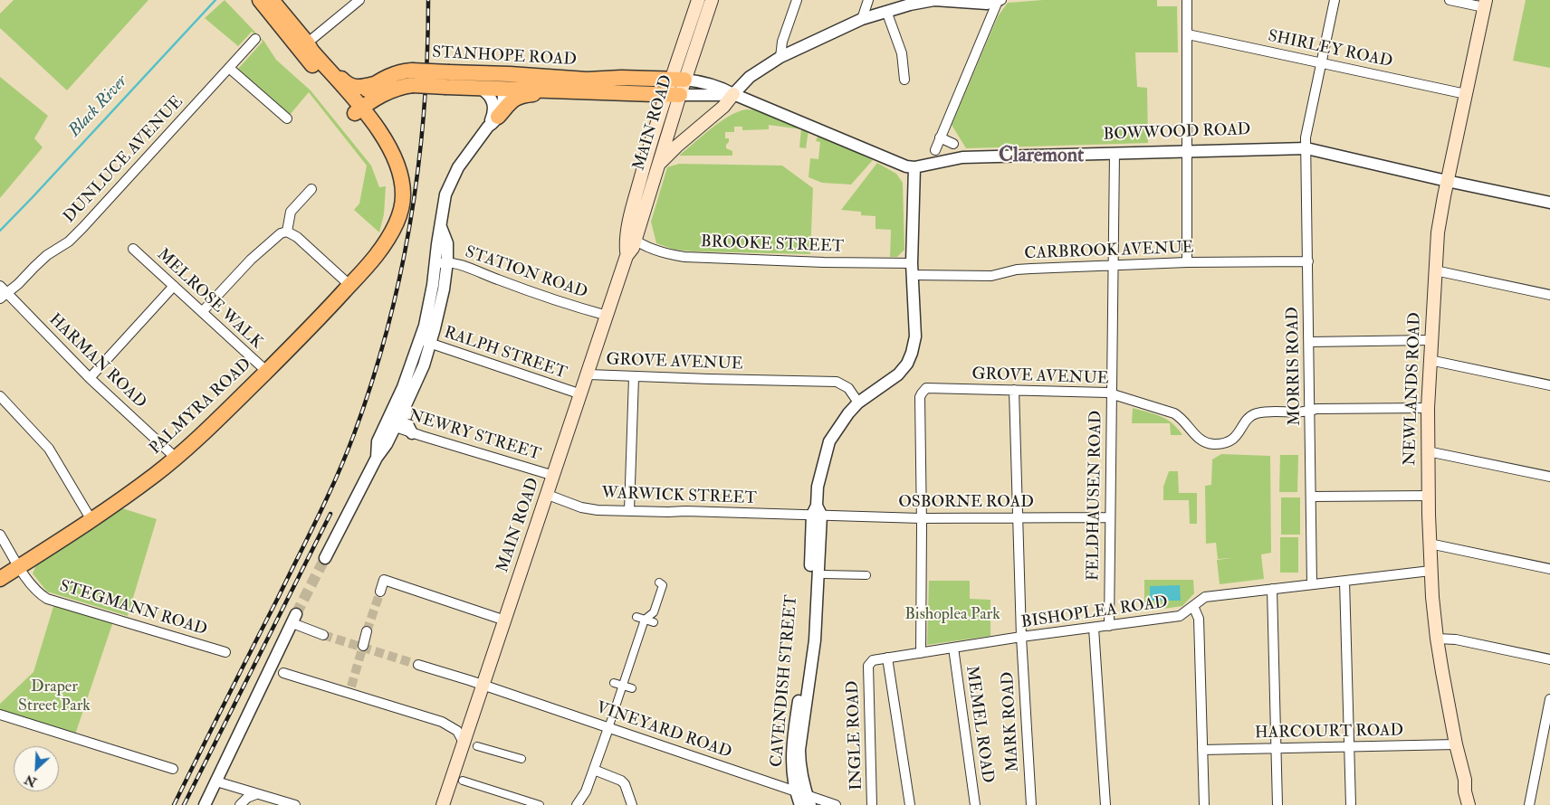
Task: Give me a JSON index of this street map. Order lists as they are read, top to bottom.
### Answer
{
  "streets": {
    "main road": [
      "STANHOPE ROAD",
      "MAIN ROAD",
      "NEWLANDS ROAD",
      "PALMYRA ROAD"
    ],
    "street": [
      "SHIRLEY ROAD",
      "BOWWOOD ROAD",
      "DUNLUCE AVENUE",
      "BROOKE STREET",
      "CARBROOK AVENUE",
      "STATION ROAD",
      "MELROSE WALK",
      "RALPH STREET",
      "HARMAN ROAD",
      "GROVE AVENUE",
      "MORRIS ROAD",
      "NEWRY STREET",
      "FELDHAUSEN ROAD",
      "WARWICK STREET",
      "OSBORNE ROAD",
      "STEGMANN ROAD",
      "BISHOPLEA ROAD",
      "CAVENDISH STREET",
      "MARK ROAD",
      "MEMEL ROAD",
      "VINEYARD ROAD",
      "HARCOURT ROAD",
      "INGLE ROAD"
    ]
  },
  "crossings": [
    ["SHIRLEY ROAD", "MORRIS ROAD"],
    ["SHIRLEY ROAD", "NEWLANDS ROAD"],
    ["STANHOPE ROAD", "MAIN ROAD"],
    ["STANHOPE ROAD", "BOWWOOD ROAD"],
    ["STANHOPE ROAD", "PALMYRA ROAD"],
    ["MAIN ROAD", "BOWWOOD ROAD"],
    ["MAIN ROAD", "BROOKE STREET"],
    ["MAIN ROAD", "STATION ROAD"],
    ["MAIN ROAD", "RALPH STREET"],
    ["MAIN ROAD", "GROVE AVENUE"],
    ["MAIN ROAD", "NEWRY STREET"],
    ["MAIN ROAD", "WARWICK STREET"],
    ["MAIN ROAD", "VINEYARD ROAD"],
    ["BOWWOOD ROAD", "MORRIS ROAD"],
    ["BOWWOOD ROAD", "NEWLANDS ROAD"],
    ["BOWWOOD ROAD", "FELDHAUSEN ROAD"],
    ["BOWWOOD ROAD", "CAVENDISH STREET"],
    ["DUNLUCE AVENUE", "HARMAN ROAD"],
    ["BROOKE STREET", "CARBROOK AVENUE"],
    ["BROOKE STREET", "CAVENDISH STREET"],
    ["CARBROOK AVENUE", "MORRIS ROAD"],
    ["CARBROOK AVENUE", "FELDHAUSEN ROAD"],
    ["CARBROOK AVENUE", "CAVENDISH STREET"],
    ["MELROSE WALK", "PALMYRA ROAD"],
    ["HARMAN ROAD", "PALMYRA ROAD"],
    ["GROVE AVENUE", "MORRIS ROAD"],
    ["GROVE AVENUE", "NEWLANDS ROAD"],
    ["GROVE AVENUE", "FELDHAUSEN ROAD"],
    ["GROVE AVENUE", "OSBORNE ROAD"],
    ["GROVE AVENUE", "CAVENDISH STREET"],
    ["GROVE AVENUE", "MARK ROAD"],
    ["MORRIS ROAD", "BISHOPLEA ROAD"],
    ["NEWLANDS ROAD", "BISHOPLEA ROAD"],
    ["NEWLANDS ROAD", "HARCOURT ROAD"],
    ["PALMYRA ROAD", "STEGMANN ROAD"],
    ["FELDHAUSEN ROAD", "OSBORNE ROAD"],
    ["FELDHAUSEN ROAD", "BISHOPLEA ROAD"],
    ["WARWICK STREET", "OSBORNE ROAD"],
    ["WARWICK STREET", "CAVENDISH STREET"],
    ["OSBORNE ROAD", "CAVENDISH STREET"],
    ["OSBORNE ROAD", "MARK ROAD"],
    ["BISHOPLEA ROAD", "MARK ROAD"],
    ["BISHOPLEA ROAD", "MEMEL ROAD"],
    ["BISHOPLEA ROAD", "INGLE ROAD"],
    ["CAVENDISH STREET", "VINEYARD ROAD"]
  ],
  "districts": ["Claremont"],
  "water": ["Black River"],
  "parks": ["Bishoplea Park", "Draper Street Park"],
  "north": "bottom left"
}
